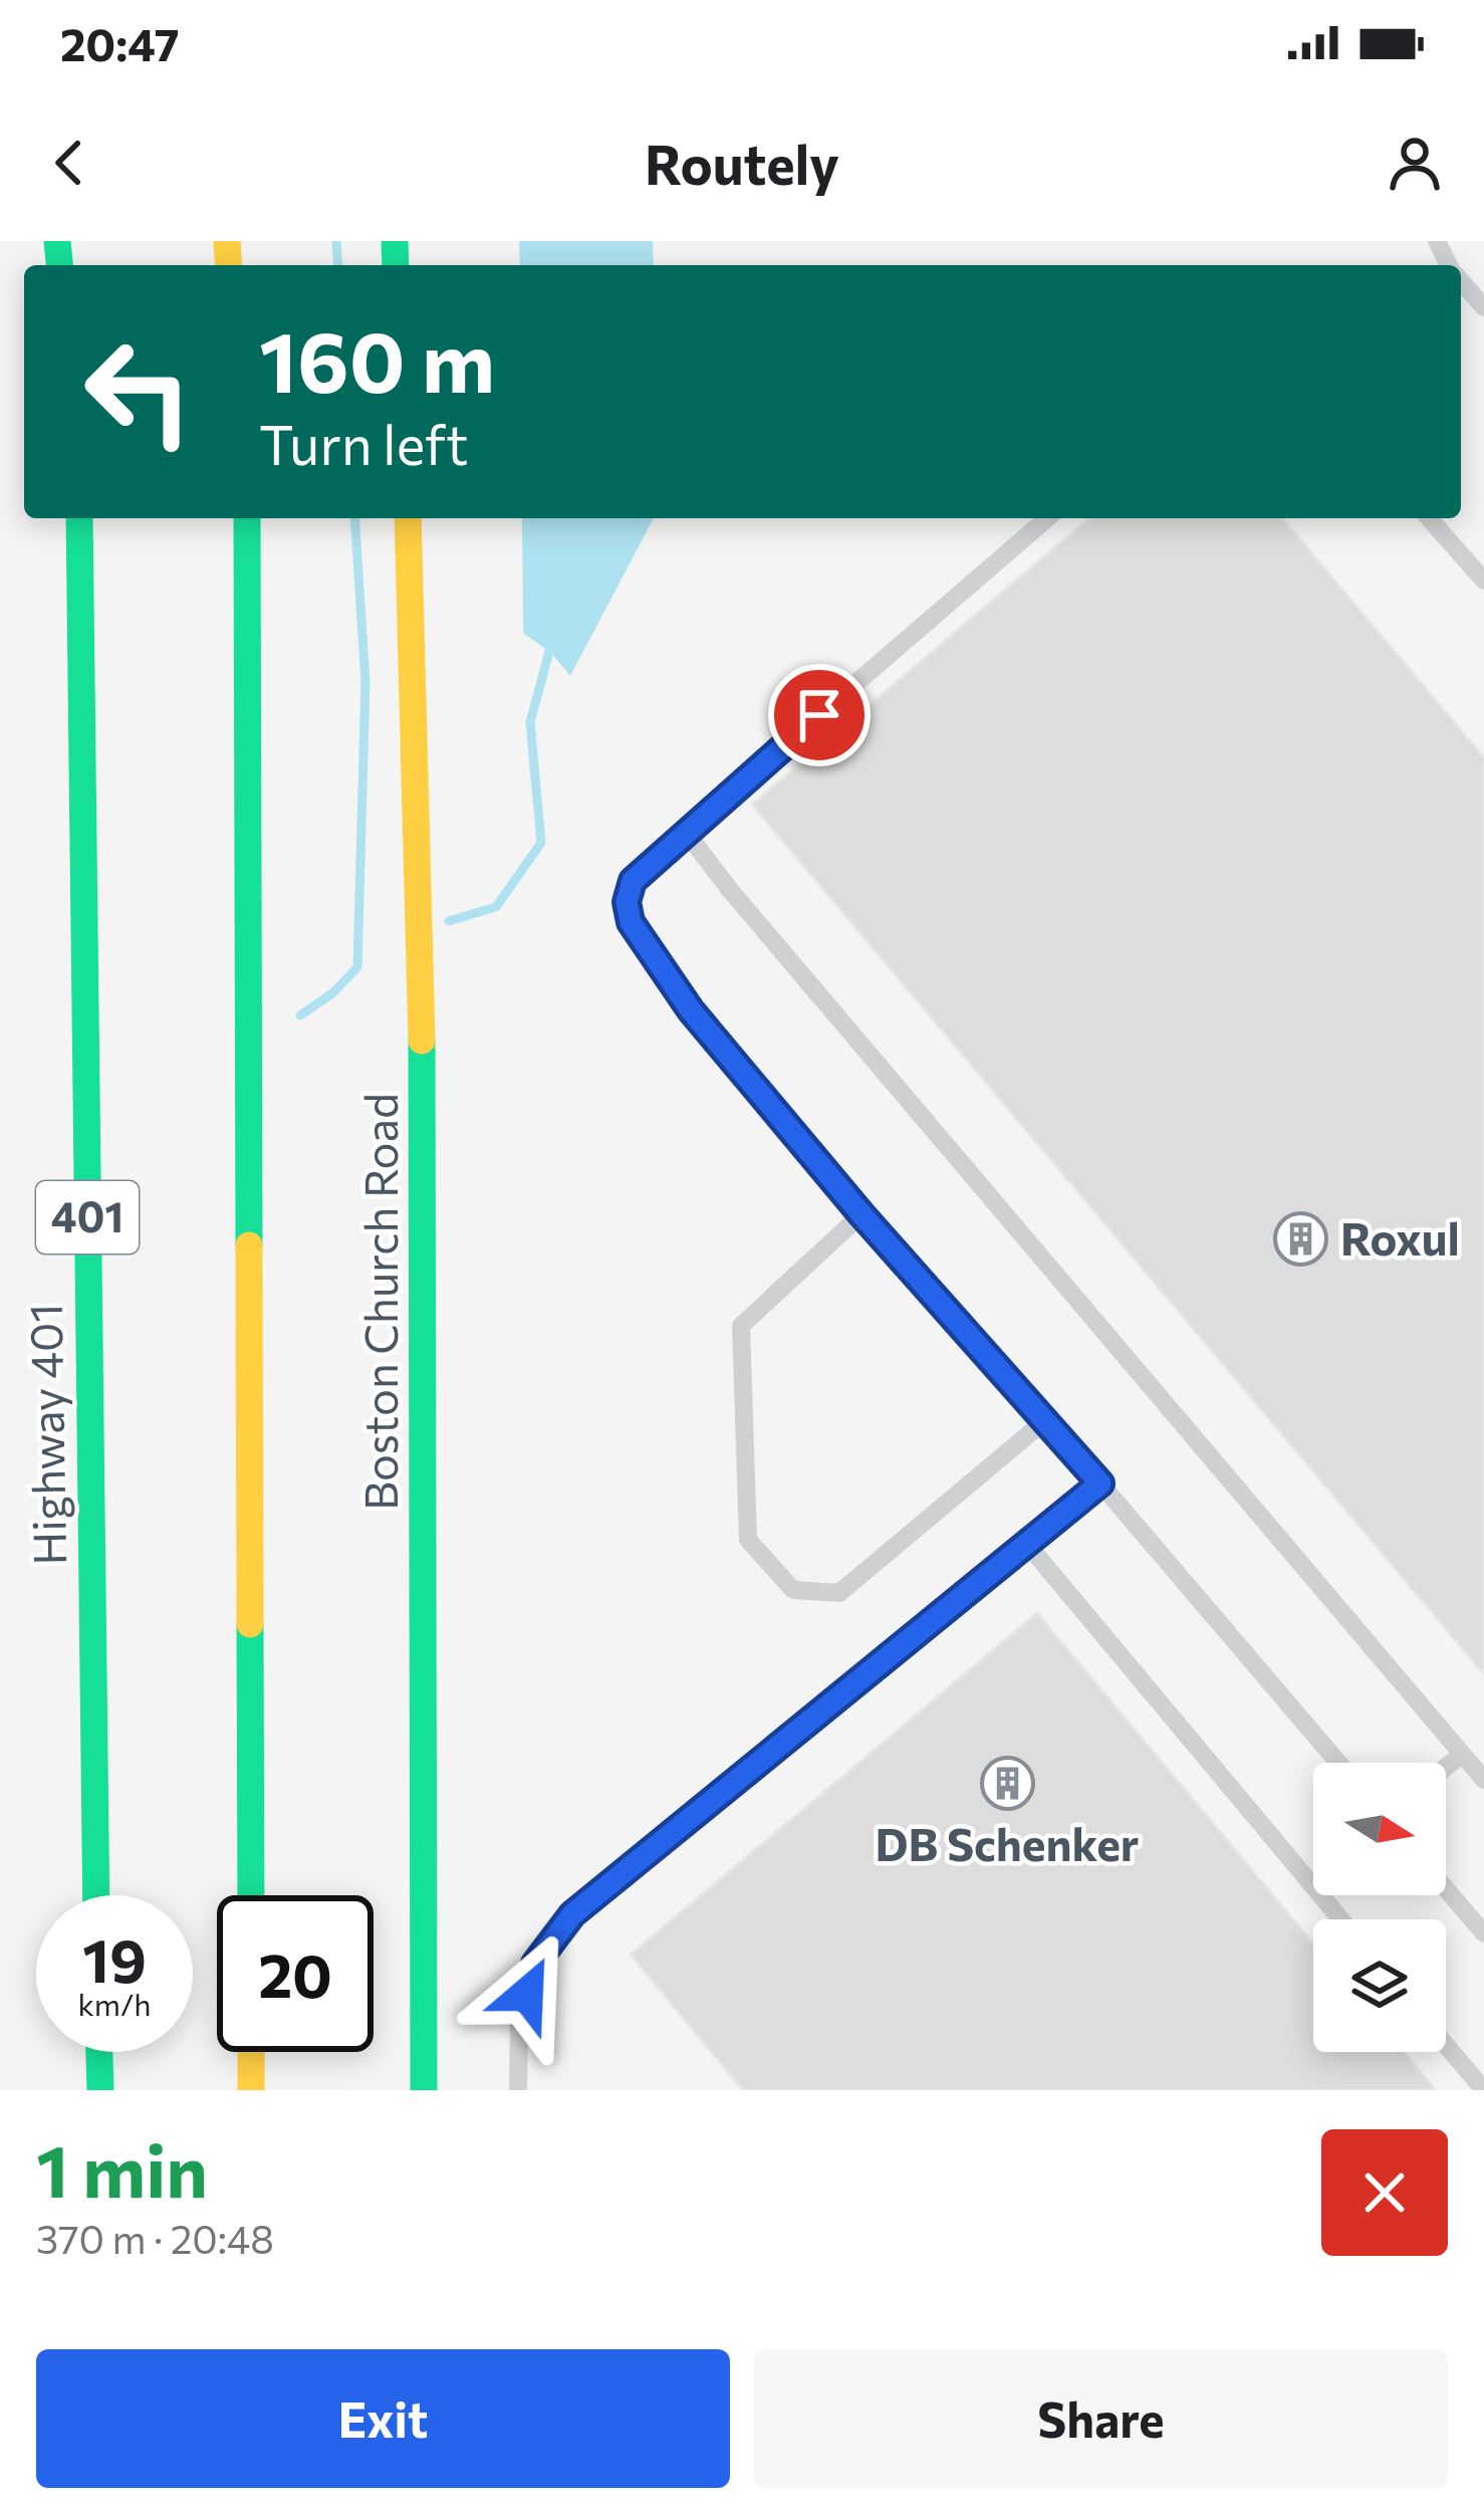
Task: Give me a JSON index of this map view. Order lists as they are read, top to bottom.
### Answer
{
  "streets": {
    "main road": ["401", "Boston Church Road", "Highway 401"]
  },
  "places": {
    "building": ["Roxul", "DB Schenker"]
  },
  "north": "right",
  "page": {
    "status": "20:47",
    "header": "Routely",
    "turn": ["160 m", "Turn left"],
    "speed": "19 km/h",
    "limit": "20",
    "heading": ["1 min", "370 m · 20:48"],
    "buttons": ["Exit", "Share"]
  }
}
